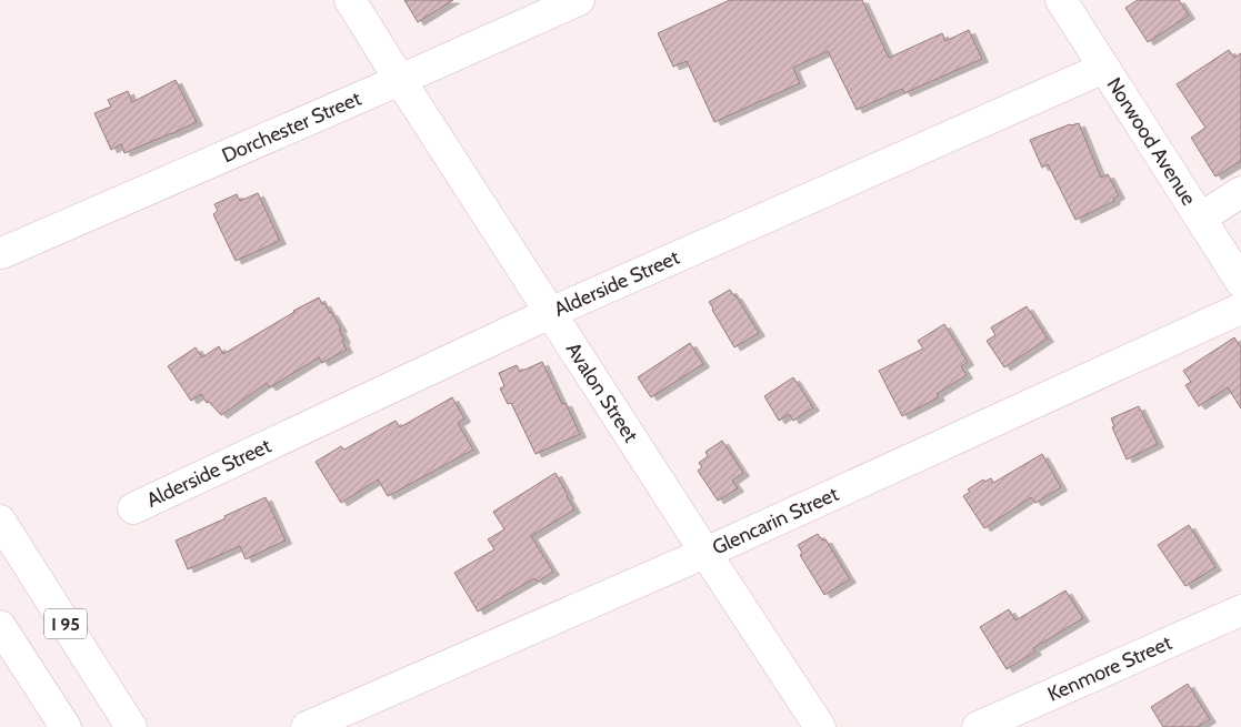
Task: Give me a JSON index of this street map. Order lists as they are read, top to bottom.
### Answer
{
  "streets": {
    "main road": [
      "Dorchester Street",
      "Norwood Avenue",
      "Alderside Street",
      "Avalon Street",
      "Glencarin Street",
      "I 95",
      "Kenmore Street"
    ]
  },
  "crossings": [
    ["Dorchester Street", "Avalon Street"],
    ["Norwood Avenue", "Alderside Street"],
    ["Alderside Street", "Avalon Street"],
    ["Avalon Street", "Glencarin Street"]
  ]
}
